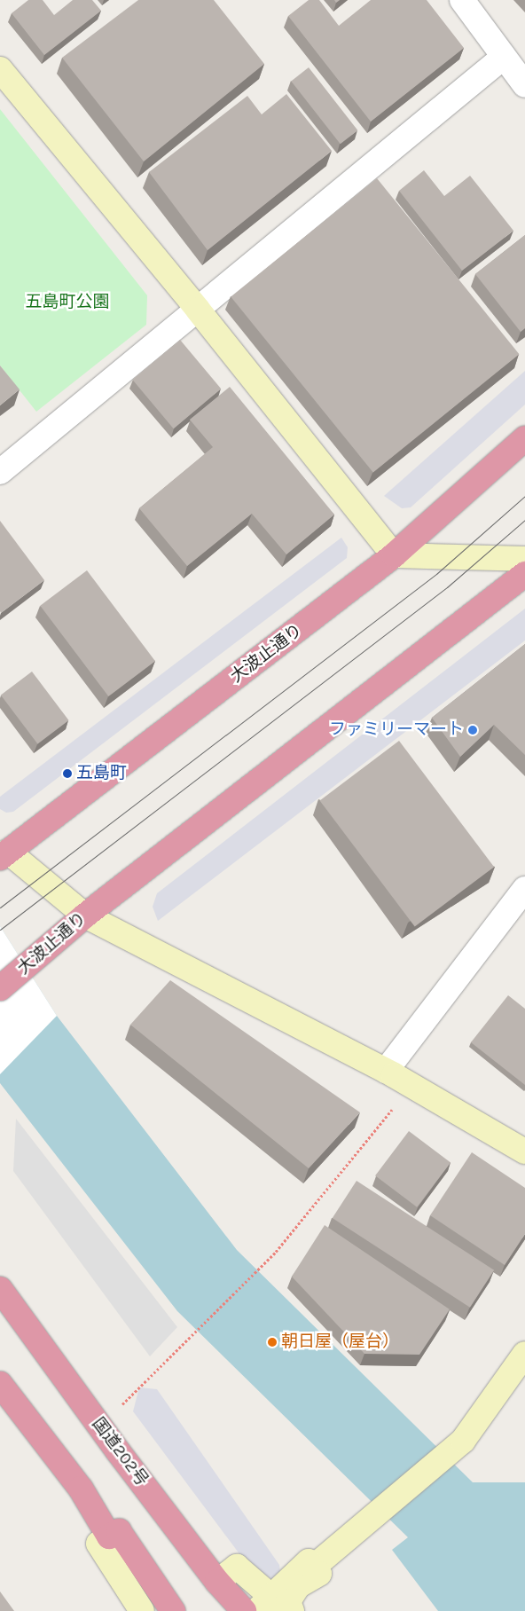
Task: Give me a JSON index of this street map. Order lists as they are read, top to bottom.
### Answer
{
  "streets": {
    "highway": ["大波止通り", "国道202号"]
  },
  "parks": ["五島町公園"],
  "places": ["ファミリーマート", "五島町", "朝日屋（屋台）"]
}
